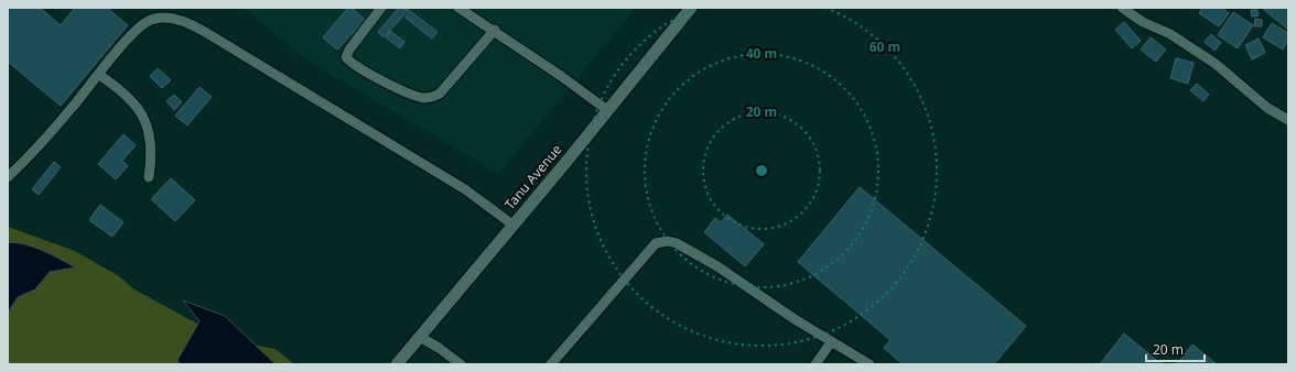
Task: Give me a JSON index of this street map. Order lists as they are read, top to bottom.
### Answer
{
  "streets": {
    "street": ["Tanu Avenue"]
  },
  "scale_bar": "20 m",
  "rings": ["60 m", "40 m", "20 m"]
}
